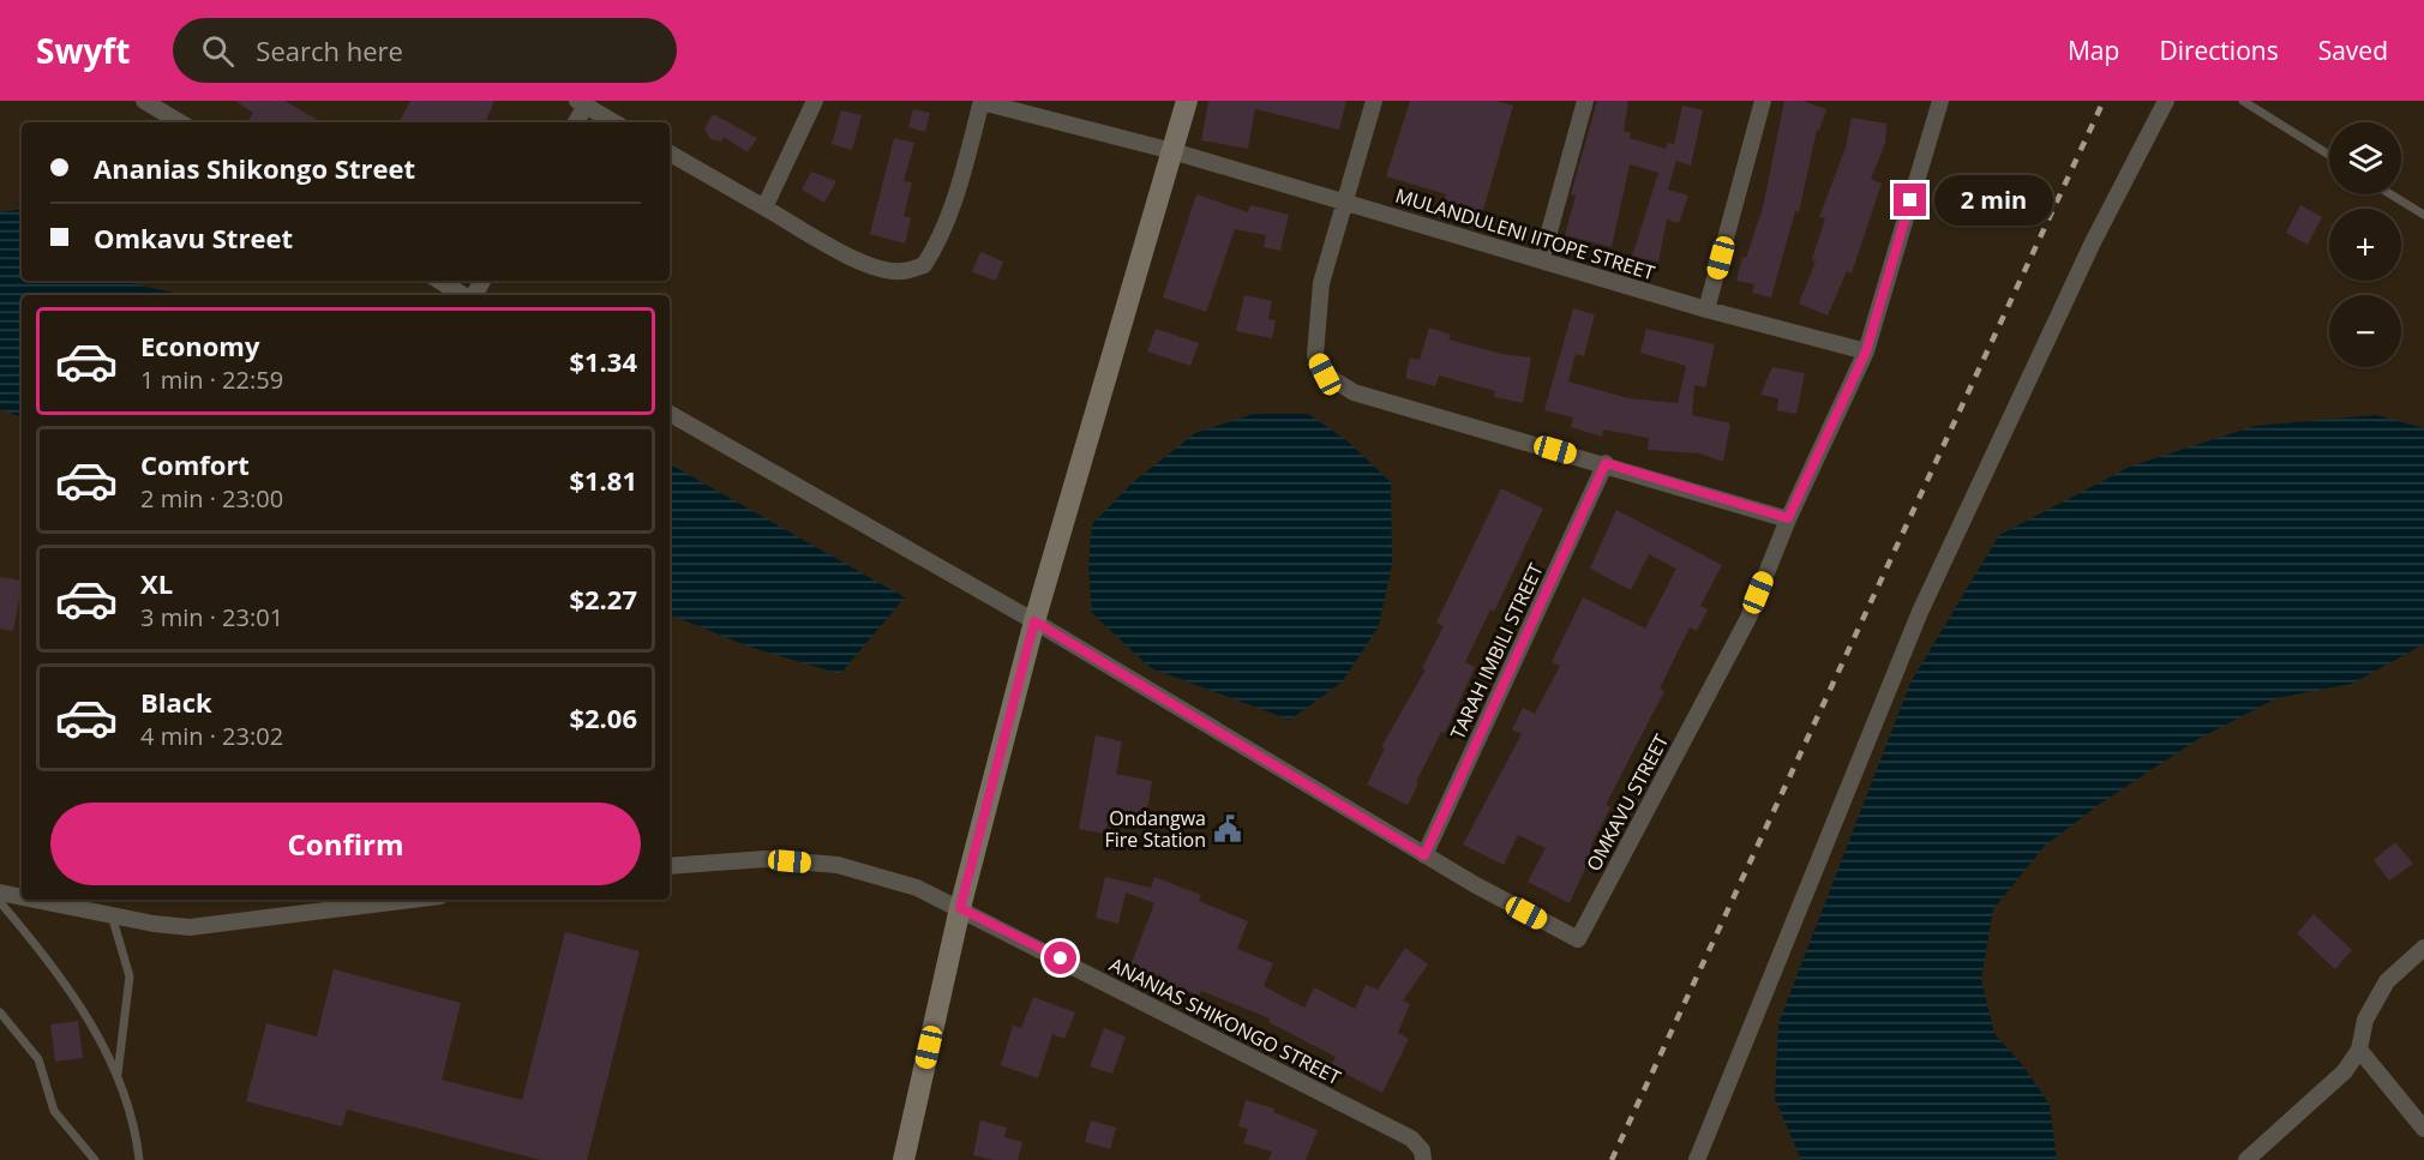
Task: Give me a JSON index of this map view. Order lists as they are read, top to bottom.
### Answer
{
  "streets": {
    "street": [
      "MULANDULENI IITOPE STREET",
      "TARAH IMBILI STREET",
      "OMKAVU STREET",
      "ANANIAS SHIKONGO STREET"
    ]
  },
  "crossings": [
    ["MULANDULENI IITOPE STREET", "OMKAVU STREET"],
    ["TARAH IMBILI STREET", "OMKAVU STREET"]
  ],
  "places": {
    "public building": ["Ondangwa Fire Station"]
  },
  "page": {
    "header": "Swyft",
    "search": "Search here",
    "nav": ["Map", "Directions", "Saved"],
    "map_buttons": ["+", "−"],
    "banner": ["Ananias Shikongo Street", "Omkavu Street"],
    "bubble": "2 min",
    "list": [
      {
        "name": "Economy",
        "note": "1 min · 22:59",
        "value": "$1.34"
      },
      {
        "name": "Comfort",
        "note": "2 min · 23:00",
        "value": "$1.81"
      },
      {
        "name": "XL",
        "note": "3 min · 23:01",
        "value": "$2.27"
      },
      {
        "name": "Black",
        "note": "4 min · 23:02",
        "value": "$2.06"
      }
    ],
    "buttons": "Confirm"
  }
}
